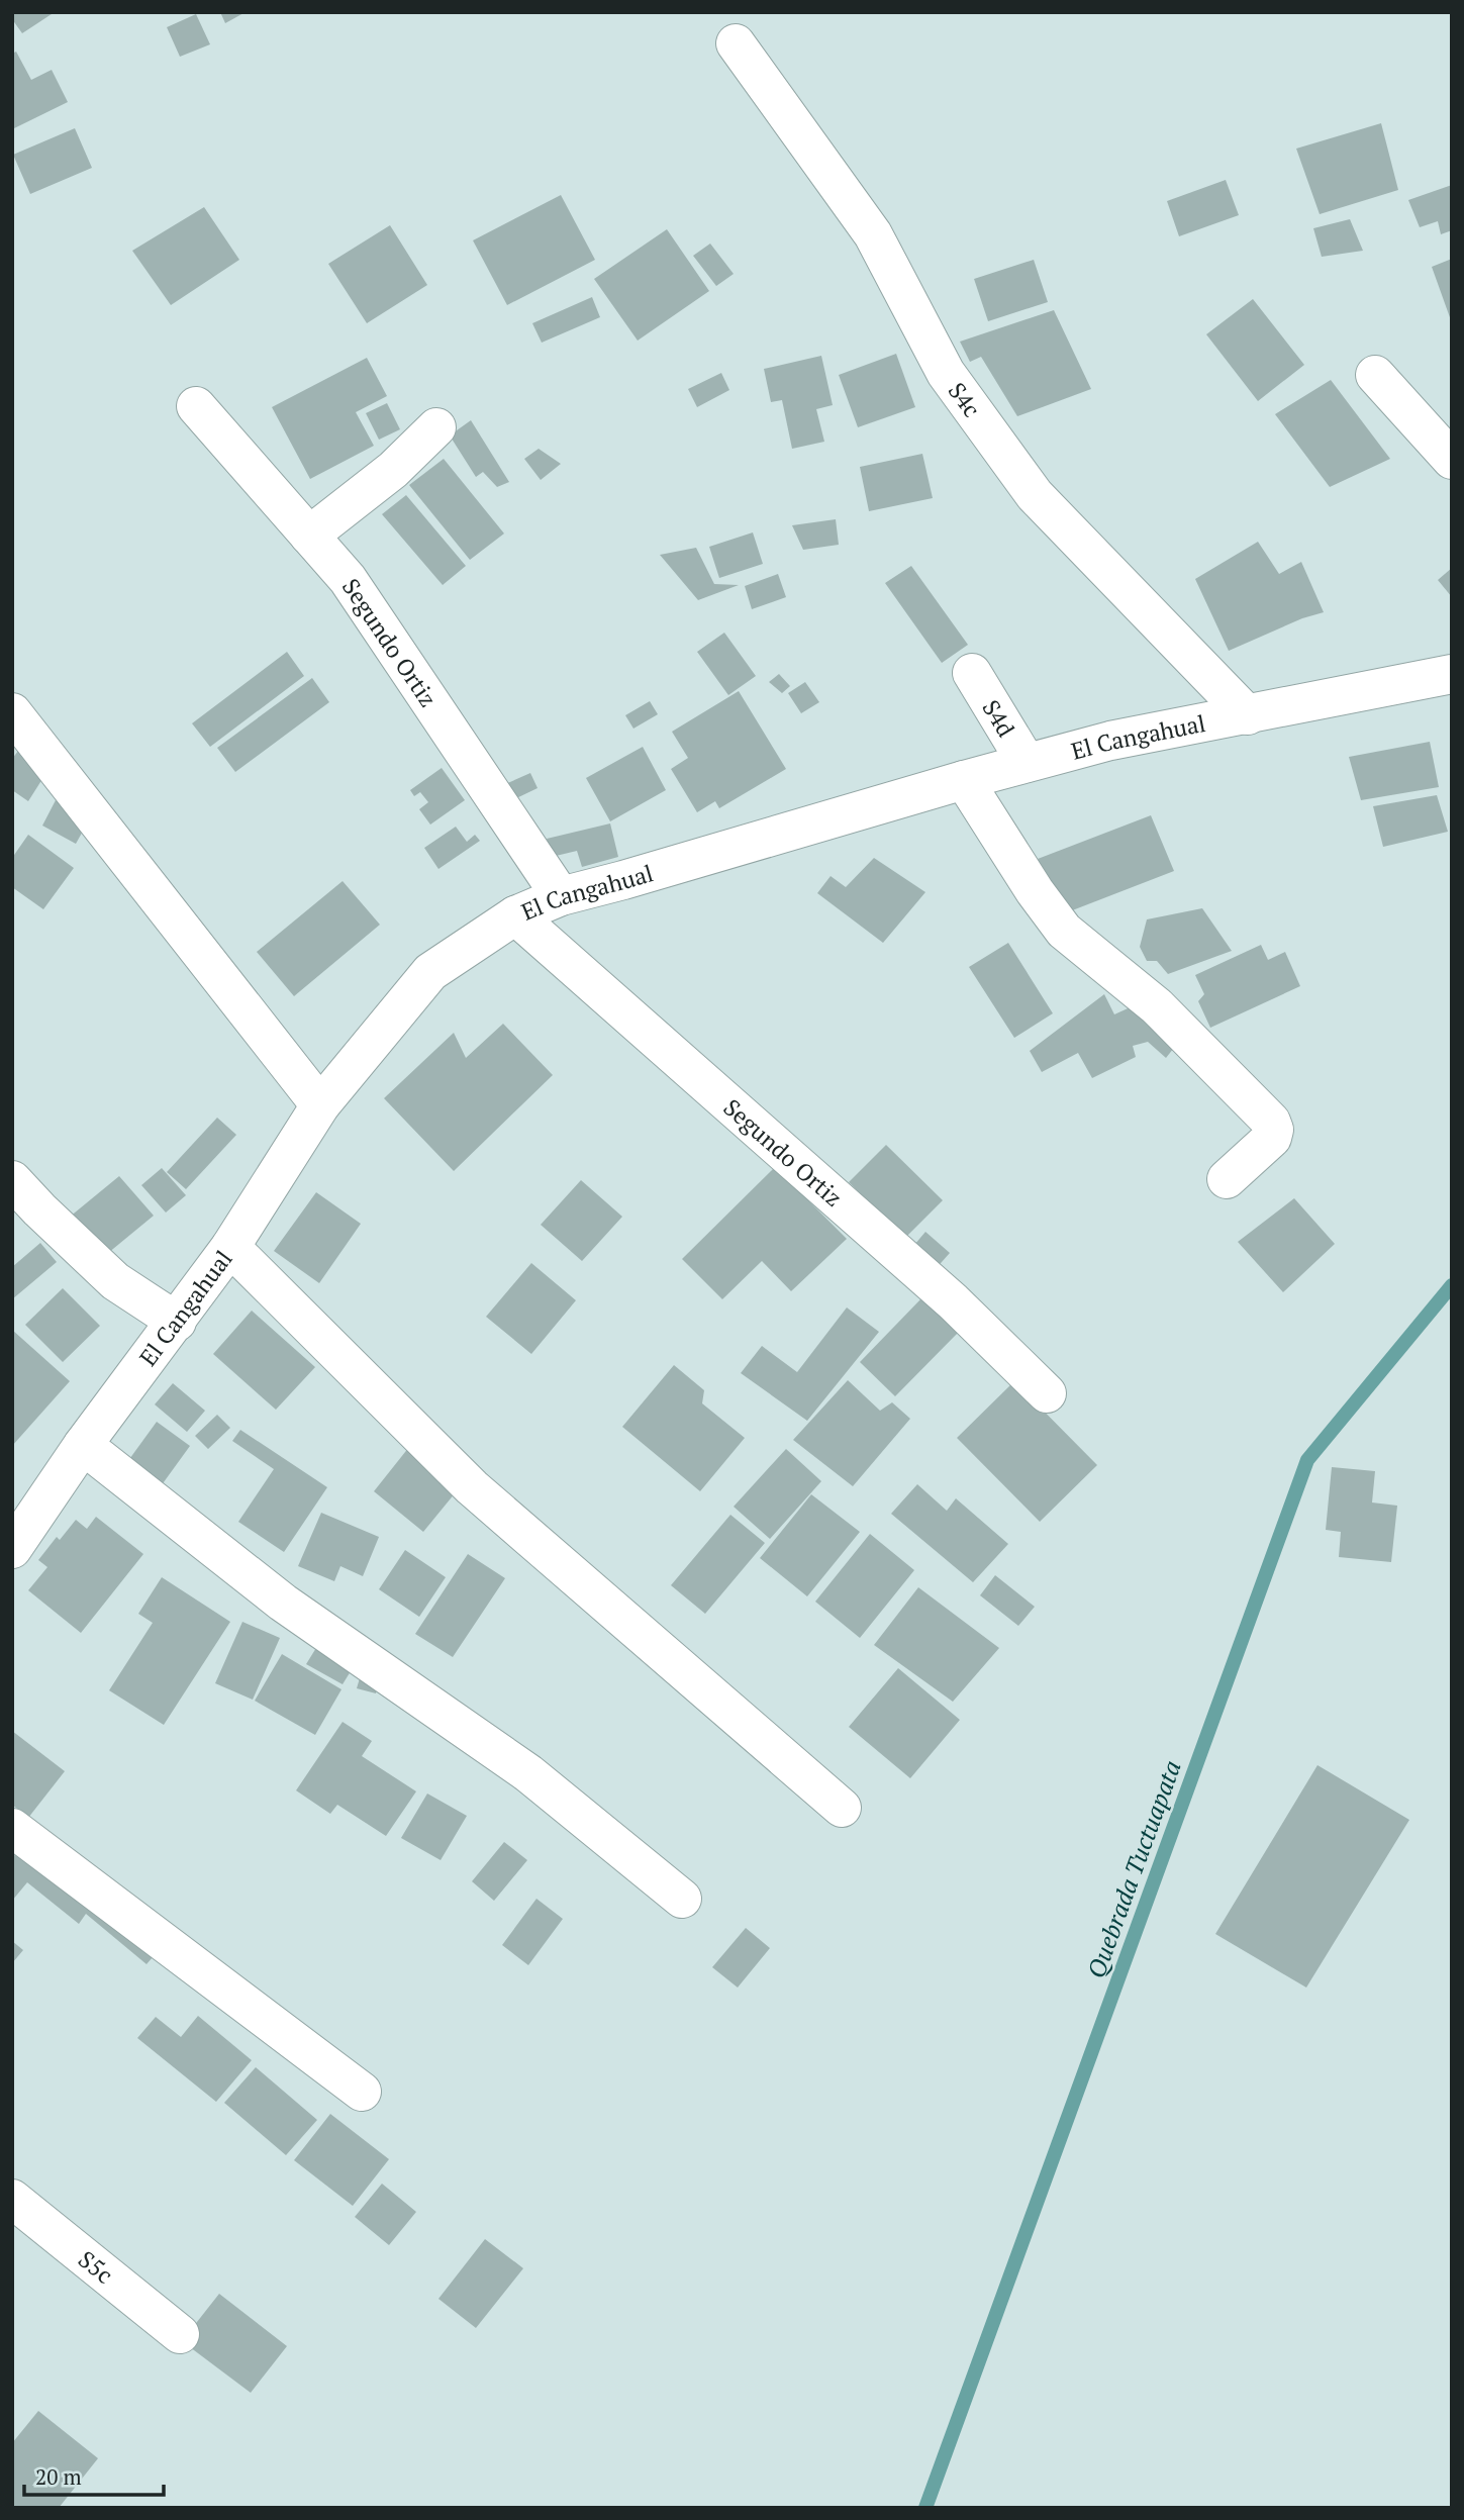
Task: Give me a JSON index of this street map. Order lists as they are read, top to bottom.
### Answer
{
  "streets": {
    "street": [
      "S4c",
      "Segundo Ortiz",
      "S4d",
      "El Cangahual",
      "S5c"
    ]
  },
  "crossings": [
    ["S4c", "El Cangahual"],
    ["Segundo Ortiz", "El Cangahual"],
    ["S4d", "El Cangahual"]
  ],
  "water": ["Quebrada Tuctuapata"],
  "scale_bar": "20 m"
}
